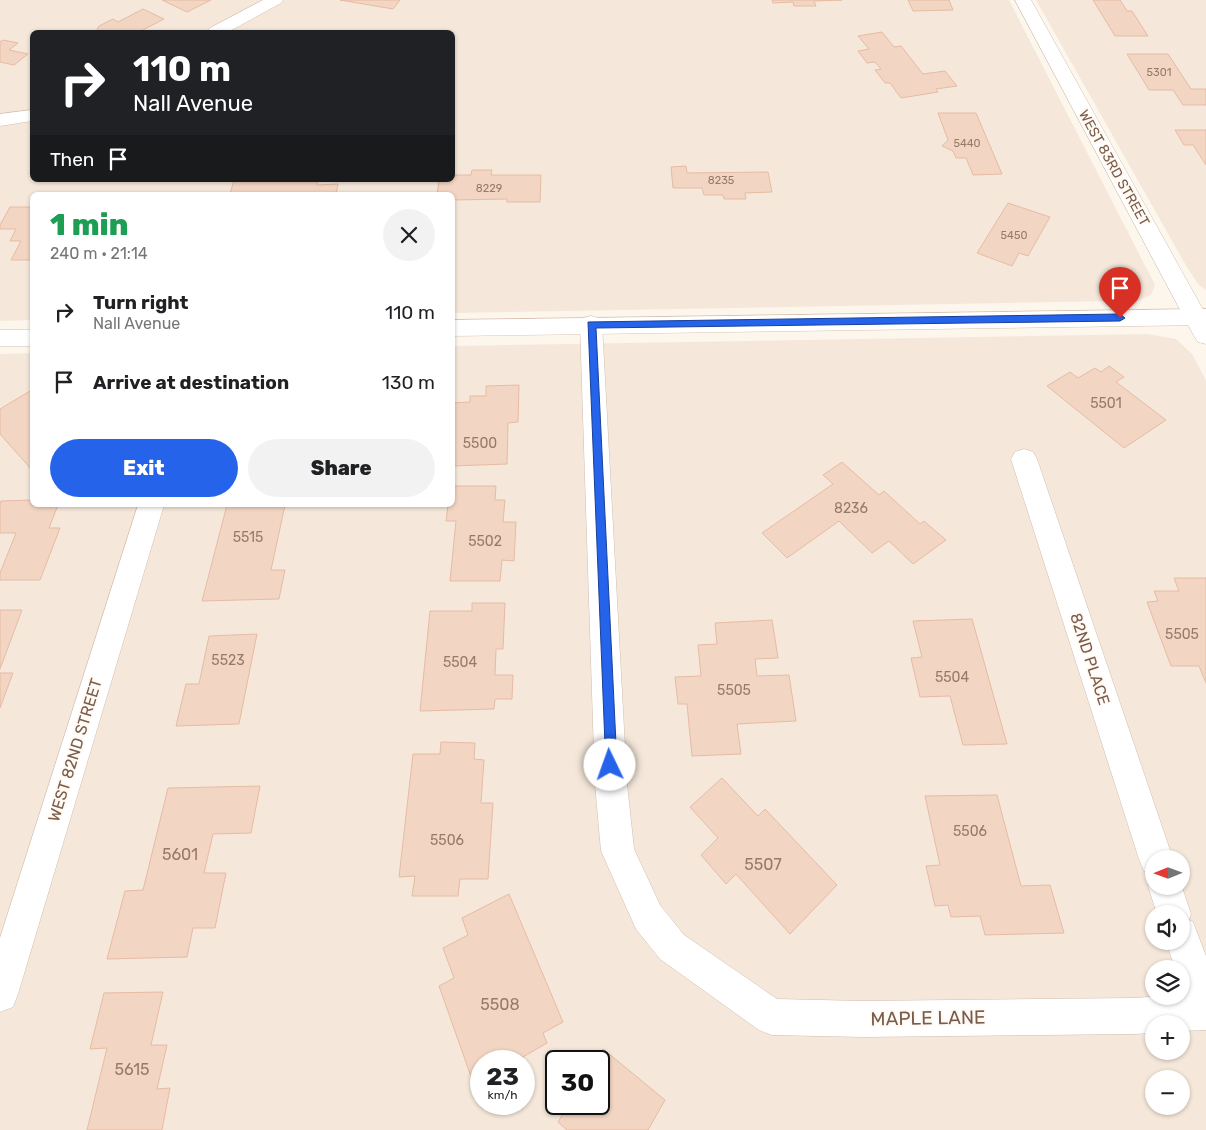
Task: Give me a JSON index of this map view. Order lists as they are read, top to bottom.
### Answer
{
  "streets": {
    "street": [
      "WEST 83RD STREET",
      "82ND PLACE",
      "WEST 82ND STREET",
      "MAPLE LANE"
    ]
  },
  "house_numbers": [
    "5301",
    "5440",
    "8235",
    "8229",
    "5450",
    "5501",
    "5500",
    "8236",
    "5515",
    "5502",
    "5505",
    "5523",
    "5504",
    "5504",
    "5505",
    "5506",
    "5506",
    "5601",
    "5507",
    "5508",
    "5615"
  ],
  "north": "left",
  "page": {
    "turn": ["110 m", "Nall Avenue"],
    "then": "Then",
    "heading": ["1 min", "240 m · 21:14"],
    "list": [
      {
        "name": "Turn right",
        "note": "Nall Avenue",
        "value": "110 m"
      },
      {
        "name": "Arrive at destination",
        "value": "130 m"
      }
    ],
    "buttons": ["Exit", "Share"],
    "map_buttons": ["+", "−"],
    "speed": "23 km/h",
    "limit": "30"
  }
}
